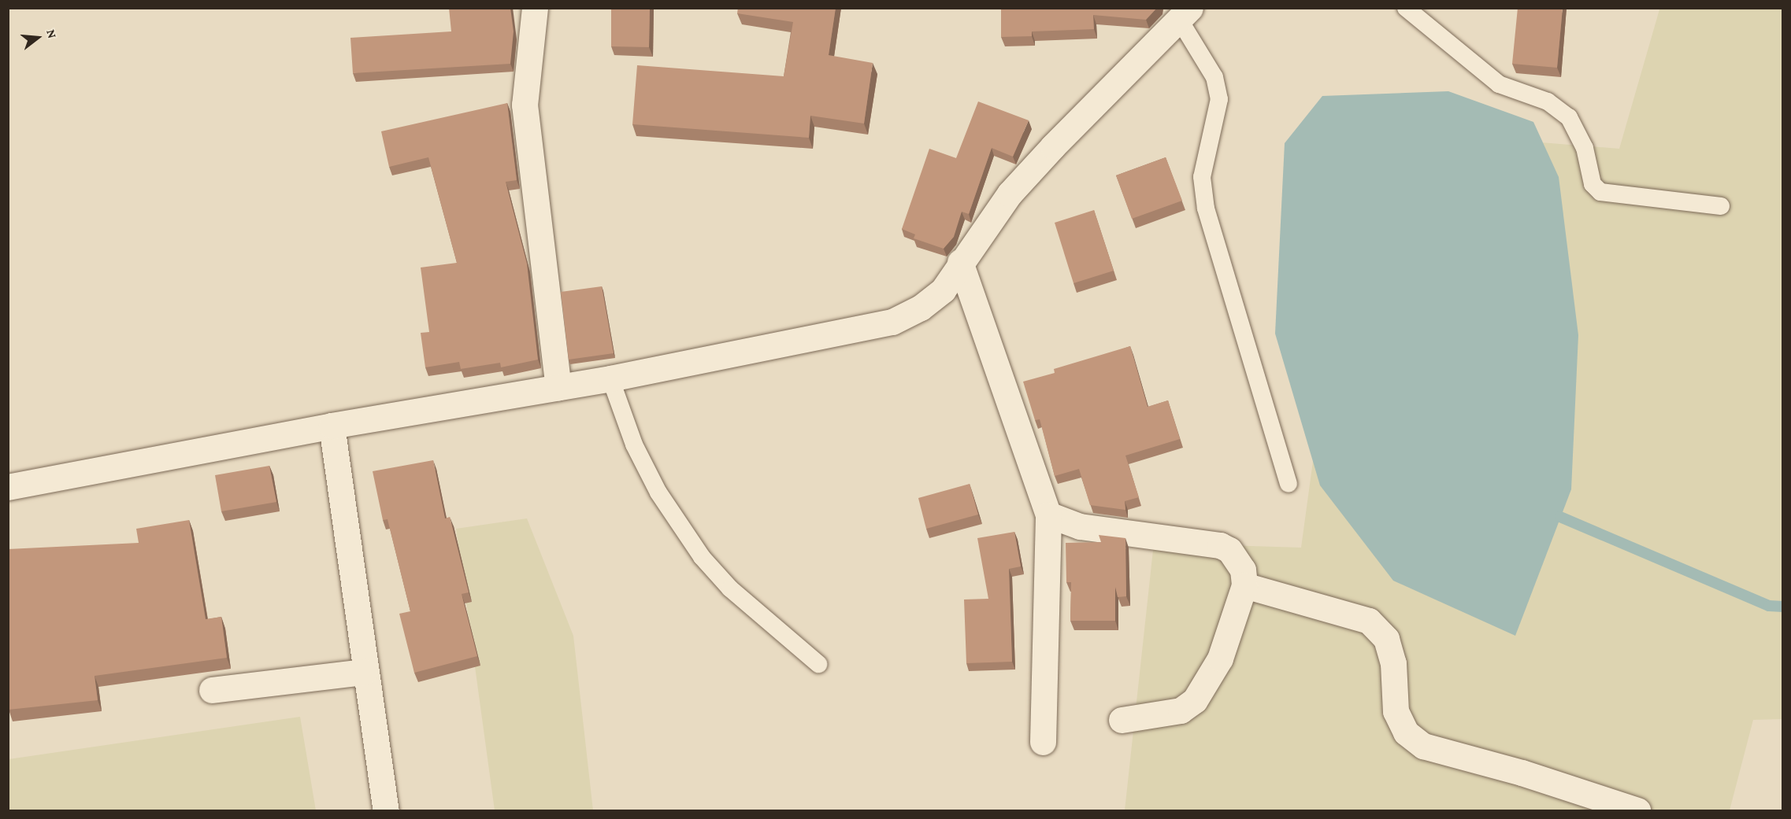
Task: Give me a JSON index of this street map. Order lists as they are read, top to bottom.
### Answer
{
  "north": "right"
}
